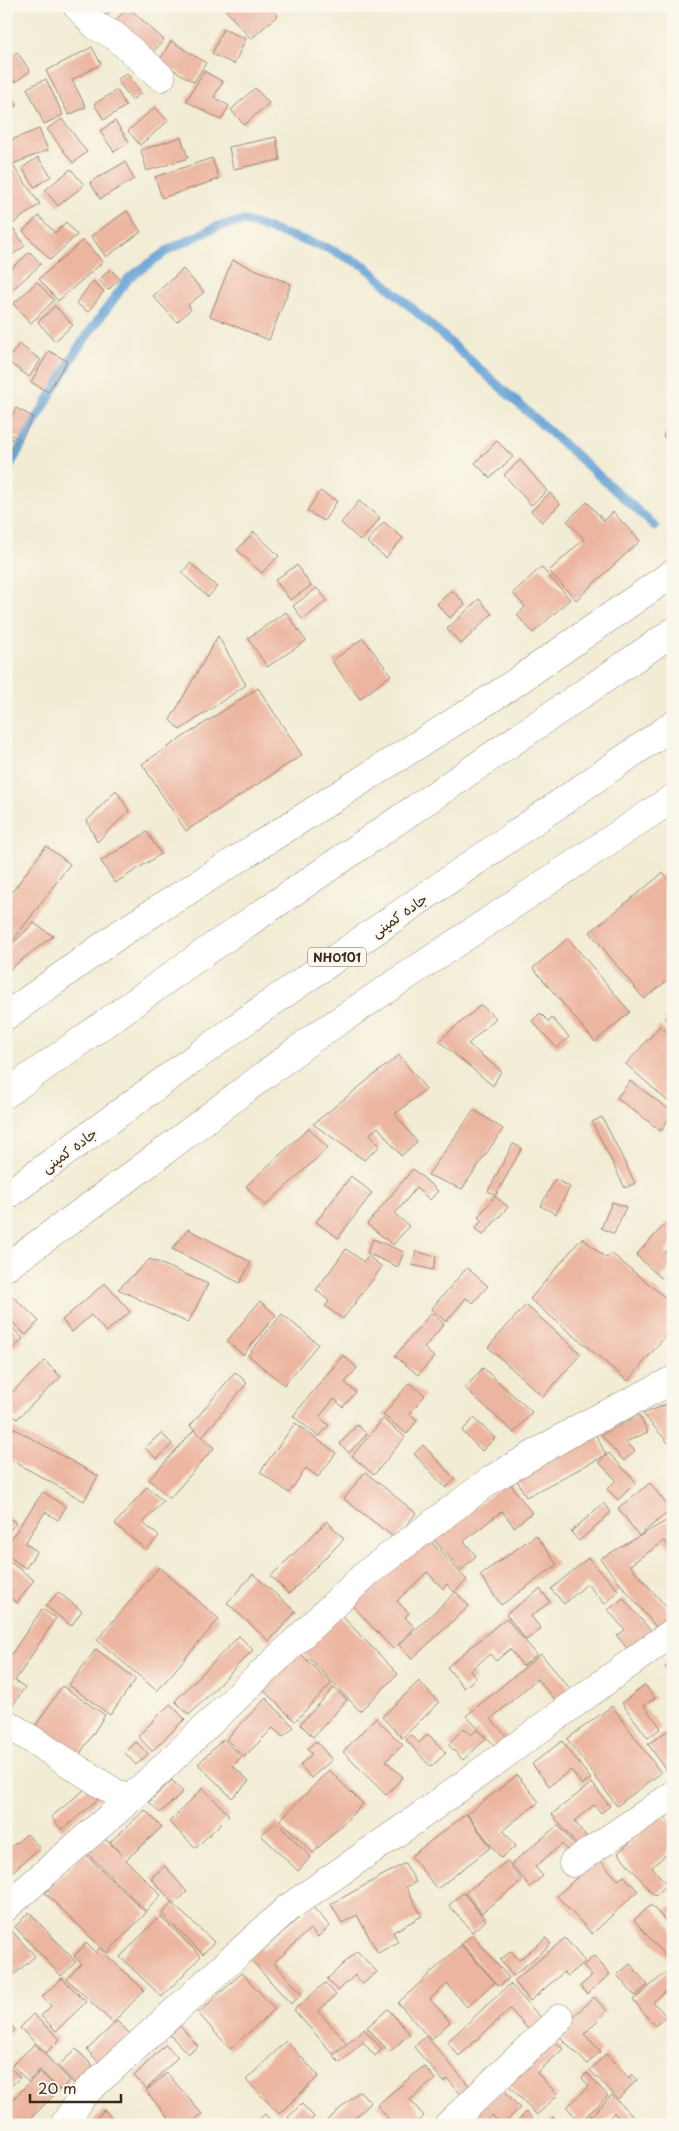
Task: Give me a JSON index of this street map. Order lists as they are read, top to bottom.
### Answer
{
  "streets": {
    "main road": ["جاده کمپنی", "NH0101"]
  },
  "scale_bar": "20 m"
}
